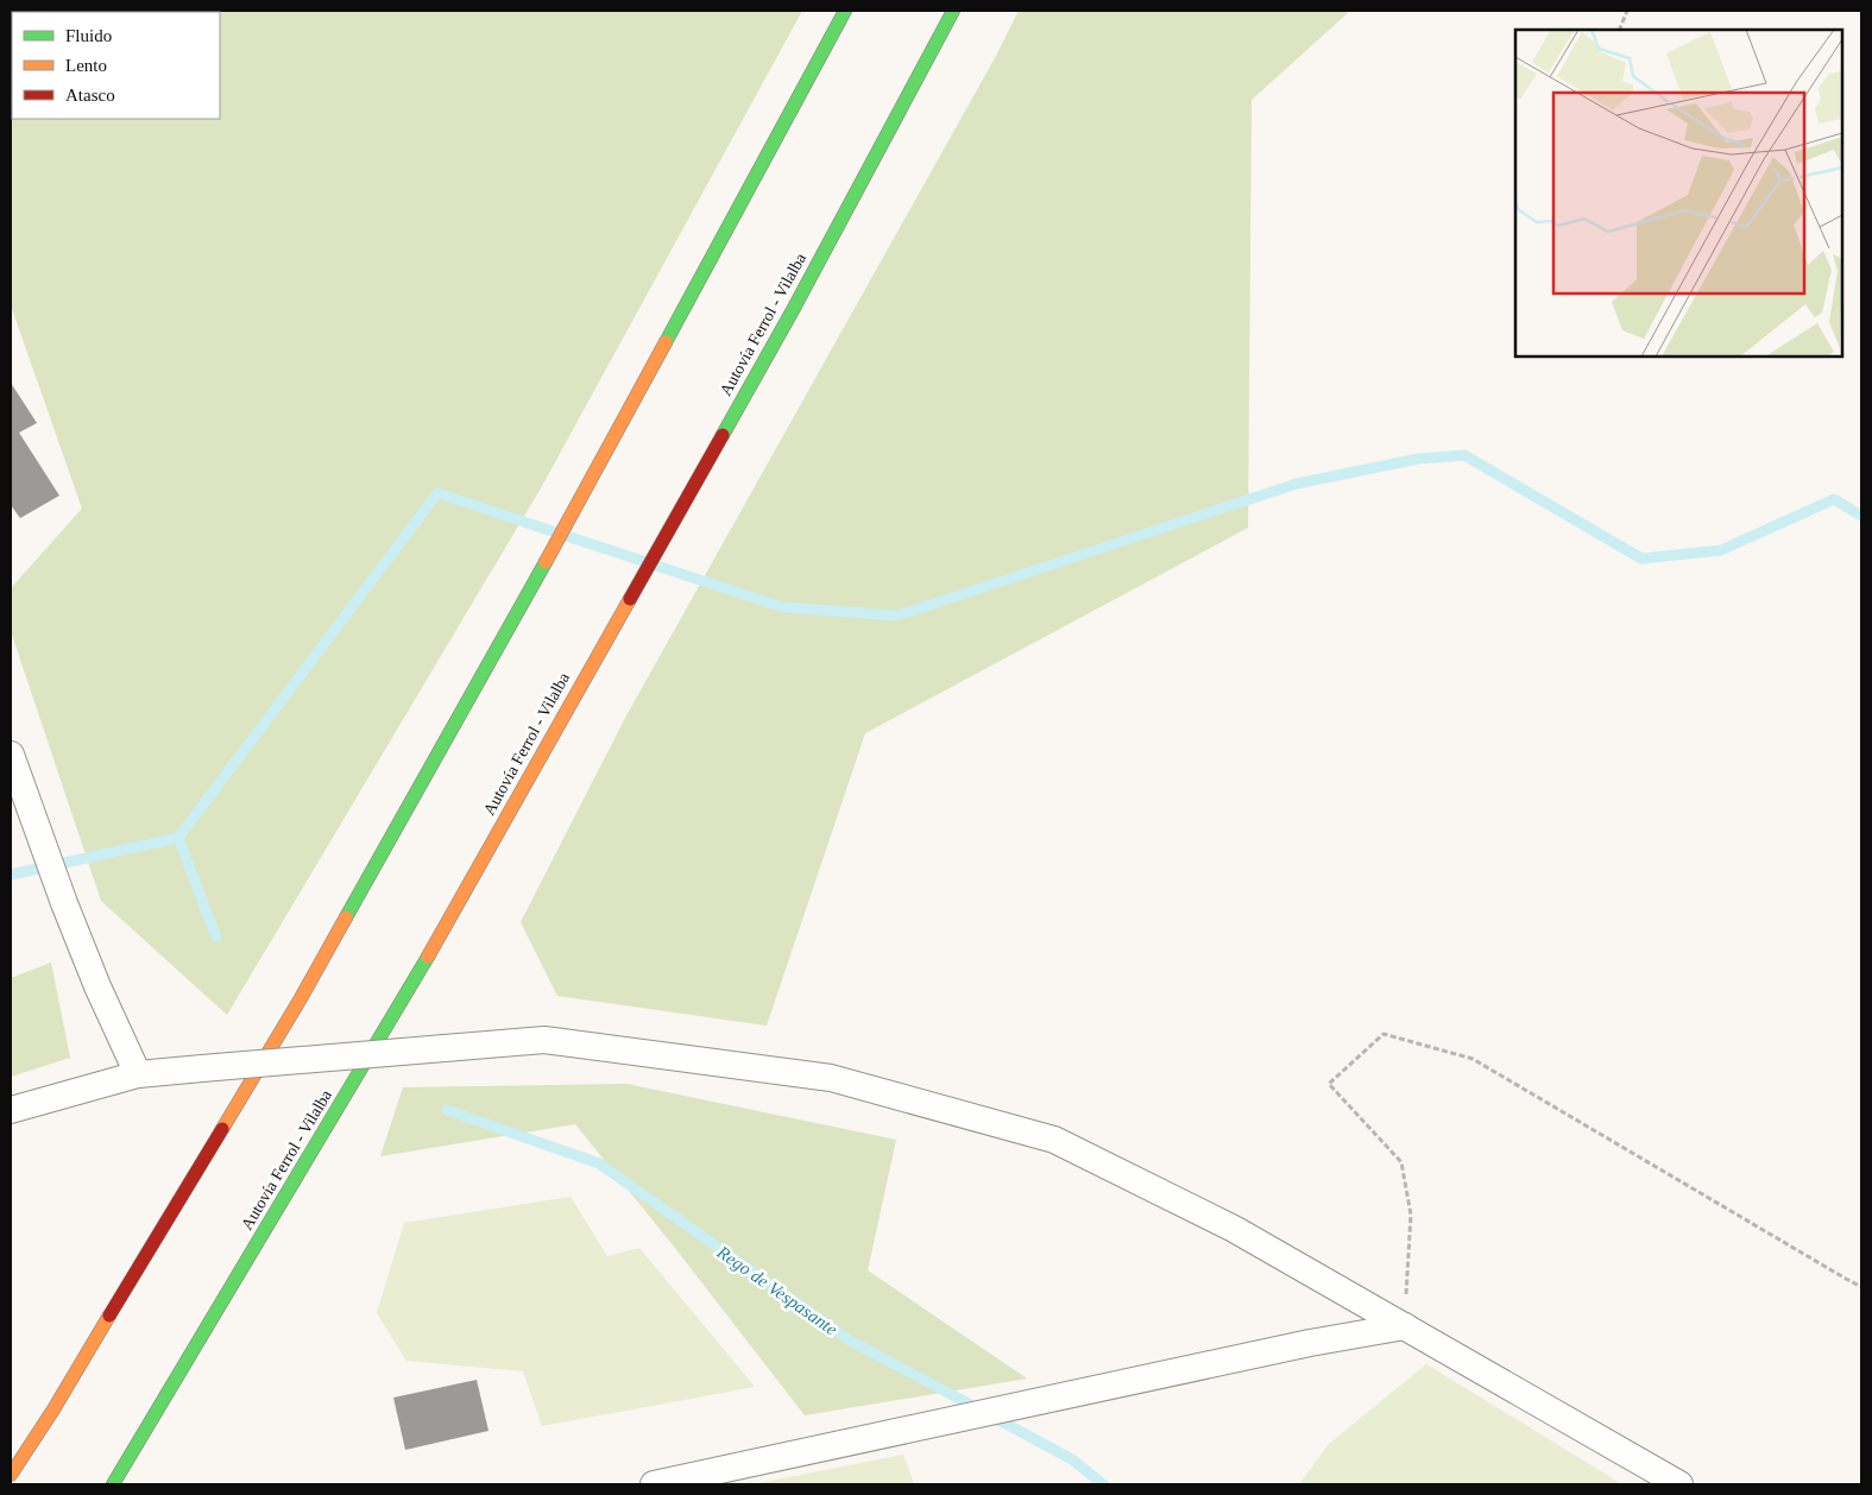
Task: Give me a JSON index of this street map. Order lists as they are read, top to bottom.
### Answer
{
  "streets": {
    "highway": ["Autovía Ferrol - Vilalba"]
  },
  "water": ["Rego de Vespasante"],
  "legend": ["Fluido", "Lento", "Atasco"]
}
